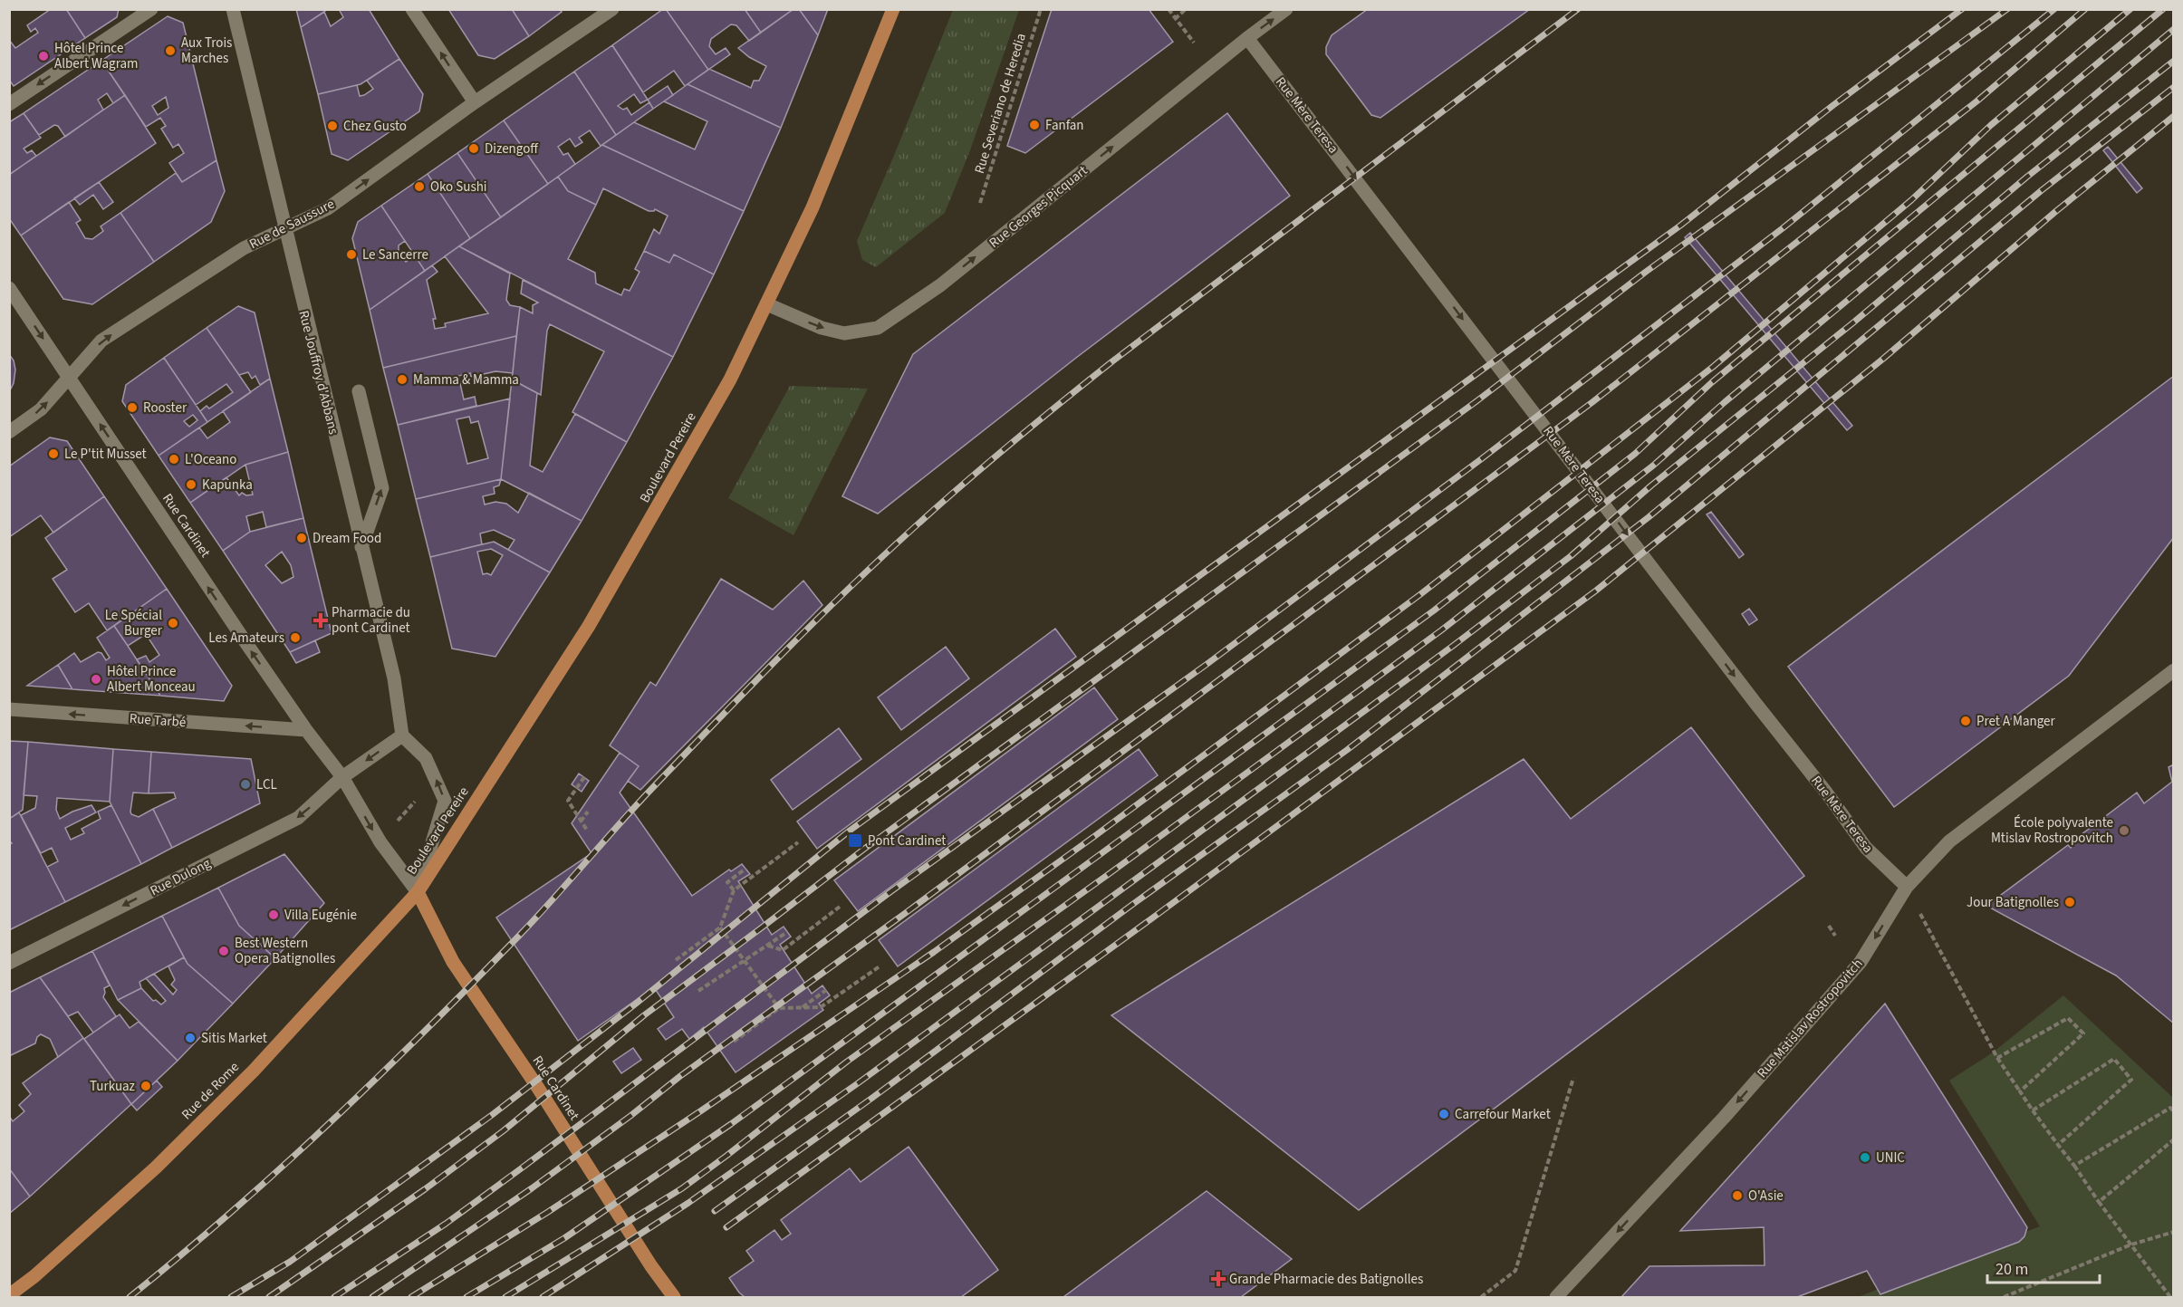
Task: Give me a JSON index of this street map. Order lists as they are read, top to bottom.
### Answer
{
  "streets": {
    "main road": ["Boulevard Pereire", "Rue Cardinet", "Rue de Rome"],
    "street": [
      "Rue Mère Teresa",
      "Rue Georges Picquart",
      "Rue de Saussure",
      "Rue Jouffroy d'Abbans",
      "Rue Tarbé",
      "Rue Dulong",
      "Rue Mstislav Rostropovitch"
    ],
    "path": ["Rue Severiano de Heredia"]
  },
  "crossings": [
    ["Rue Mère Teresa", "Rue Georges Picquart"],
    ["Rue Mère Teresa", "Rue Mstislav Rostropovitch"],
    ["Rue Georges Picquart", "Boulevard Pereire"],
    ["Rue de Saussure", "Rue Jouffroy d'Abbans"],
    ["Rue de Saussure", "Rue Cardinet"],
    ["Boulevard Pereire", "Rue Cardinet"],
    ["Boulevard Pereire", "Rue de Rome"],
    ["Rue Cardinet", "Rue Tarbé"],
    ["Rue Cardinet", "Rue Dulong"],
    ["Rue Cardinet", "Rue de Rome"]
  ],
  "one_way": [
    "Rue Mère Teresa",
    "Rue Georges Picquart",
    "Rue de Saussure",
    "Rue Tarbé",
    "Rue Dulong",
    "Rue Mstislav Rostropovitch"
  ],
  "places": {
    "other": [
      "Aux Trois Marches",
      "Hôtel Prince Albert Wagram",
      "Fanfan",
      "Chez Gusto",
      "Dizengoff",
      "Oko Sushi",
      "Le Sancerre",
      "Mamma & Mamma",
      "Rooster",
      "Le P'tit Musset",
      "L'Oceano",
      "Kapunka",
      "Dream Food",
      "Le Spécial Burger",
      "Les Amateurs",
      "Hôtel Prince Albert Monceau",
      "Pret A Manger",
      "LCL",
      "École polyvalente Mtislav Rostropovitch",
      "Jour Batignolles",
      "Villa Eugénie",
      "Best Western Opera Batignolles",
      "Sitis Market",
      "Turkuaz",
      "Carrefour Market",
      "UNIC",
      "O'Asie"
    ],
    "health": ["Pharmacie du pont Cardinet", "Grande Pharmacie des Batignolles"],
    "transit": ["Pont Cardinet"]
  },
  "scale_bar": "20 m"
}
